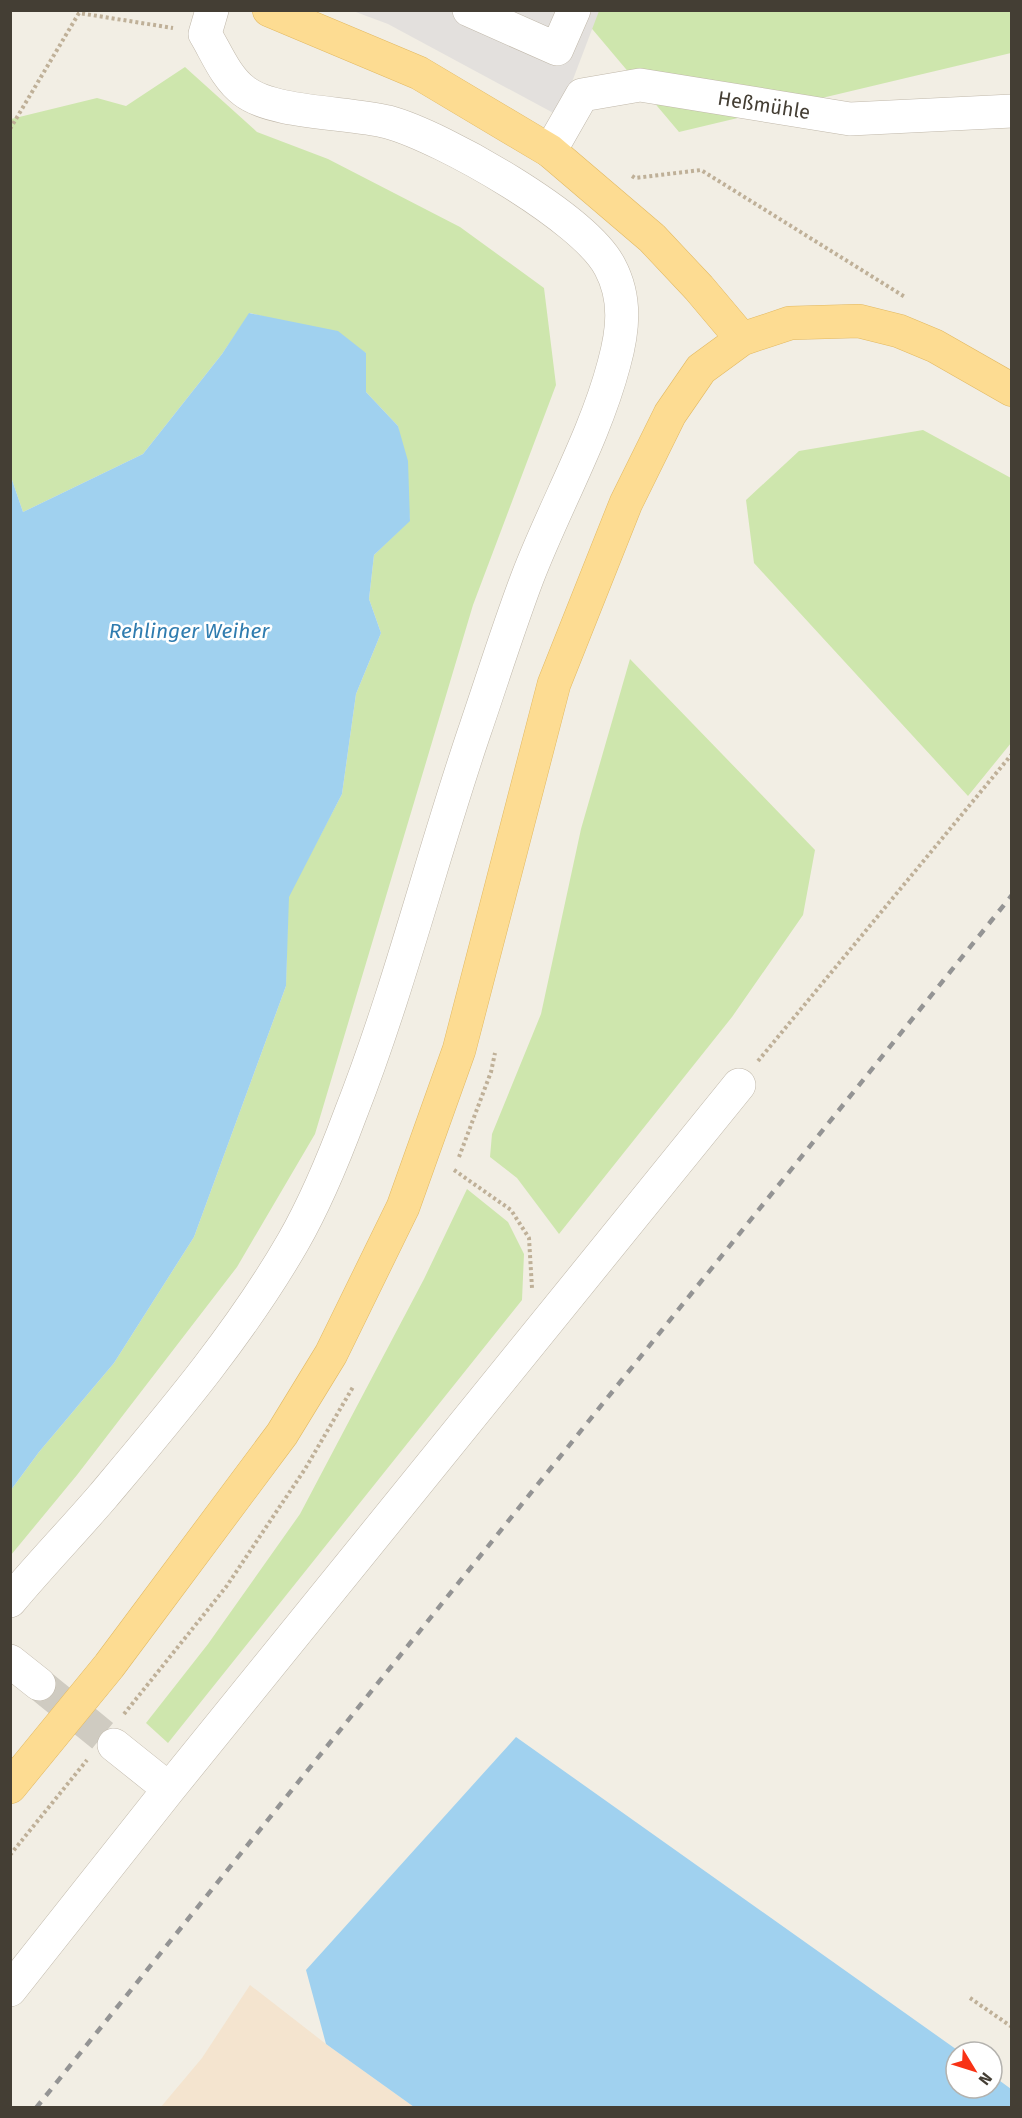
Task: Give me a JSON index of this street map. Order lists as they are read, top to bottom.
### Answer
{
  "streets": {
    "street": ["Heßmühle"]
  },
  "water": ["Rehlinger Weiher"],
  "north": "bottom right"
}
